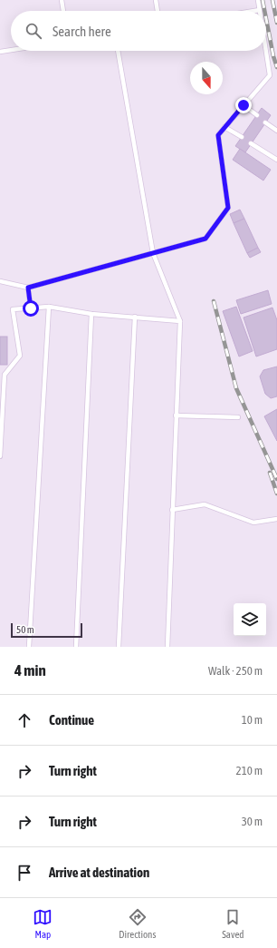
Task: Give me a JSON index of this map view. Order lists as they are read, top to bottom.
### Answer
{
  "scale_bar": "50 m",
  "north": "bottom",
  "page": {
    "search": "Search here",
    "scale": "50 m",
    "heading": ["4 min", "Walk · 250 m"],
    "list": [
      ["Continue", "10 m"],
      ["Turn right", "210 m"],
      ["Turn right", "30 m"],
      "Arrive at destination"
    ],
    "nav": ["Map", "Directions", "Saved"]
  }
}
